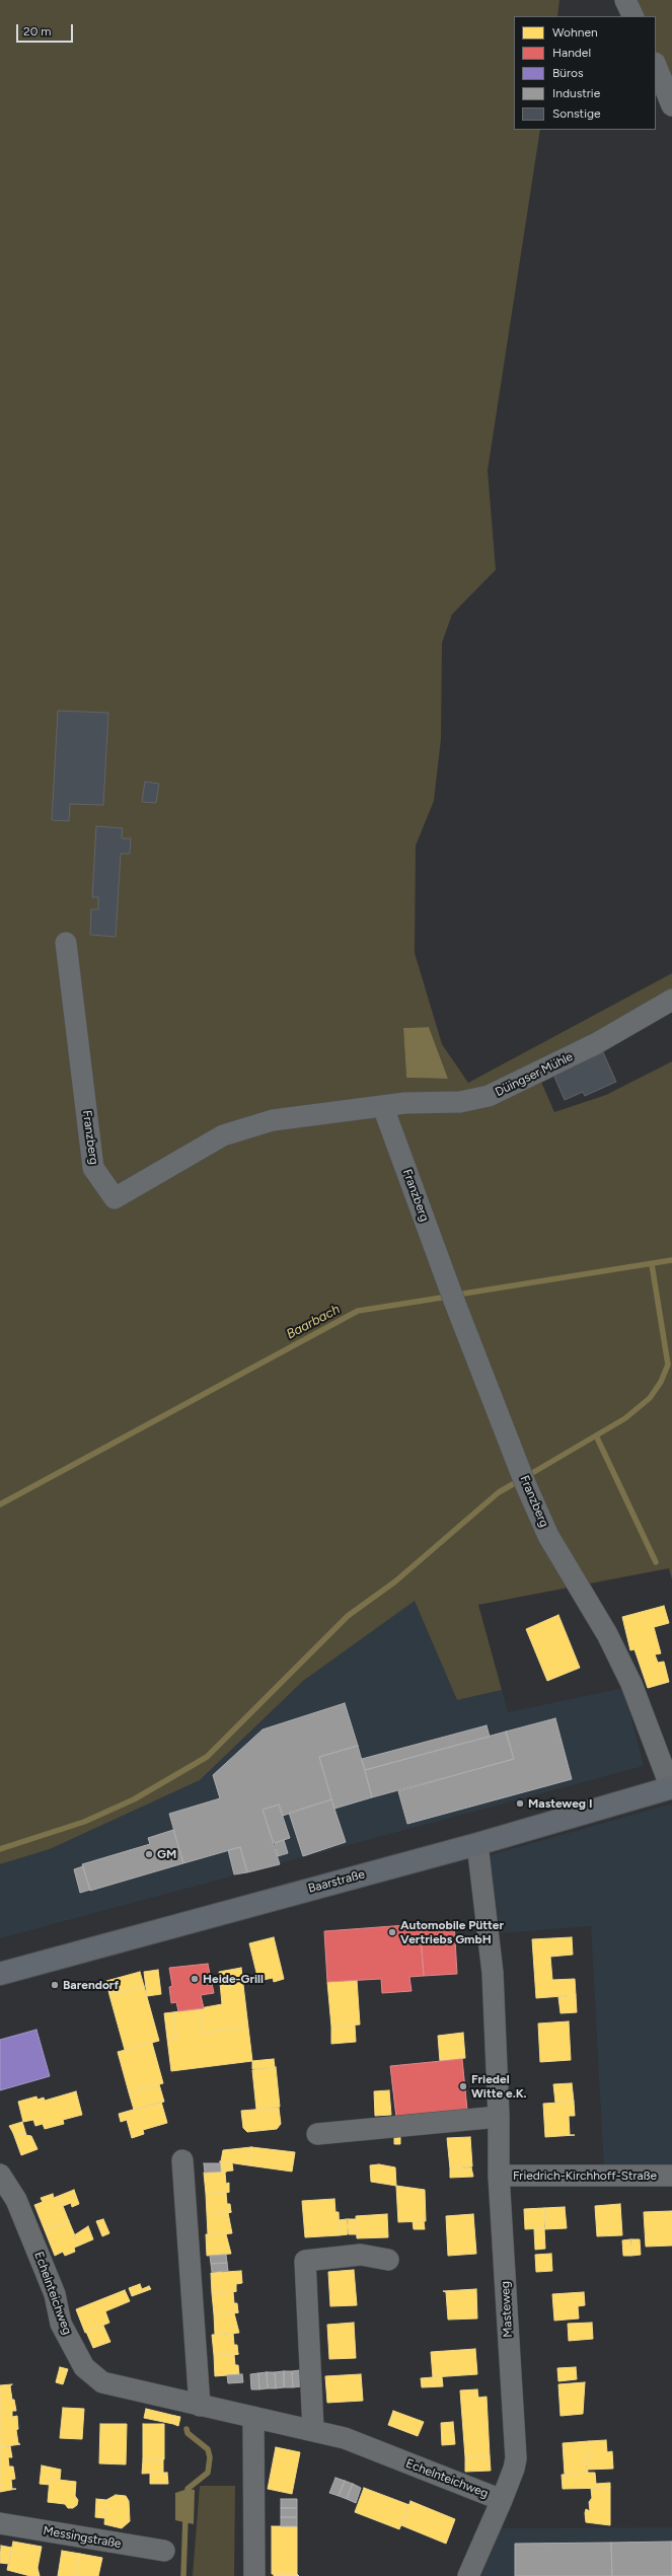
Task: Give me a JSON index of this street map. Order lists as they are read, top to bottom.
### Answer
{
  "streets": {
    "main road": ["Baarstraße"],
    "street": [
      "Düingser Mühle",
      "Franzberg",
      "Friedrich-Kirchhoff-Straße",
      "Echelnteichweg",
      "Masteweg",
      "Messingstraße"
    ]
  },
  "crossings": [
    ["Düingser Mühle", "Franzberg"],
    ["Franzberg", "Baarstraße"],
    ["Baarstraße", "Masteweg"],
    ["Friedrich-Kirchhoff-Straße", "Masteweg"],
    ["Echelnteichweg", "Masteweg"]
  ],
  "water": ["Baarbach"],
  "places": [
    "Masteweg I",
    "GM",
    "Automobile Pütter Vertriebs GmbH",
    "Heide-Grill",
    "Barendorf",
    "Friedel Witte e.K."
  ],
  "legend": [
    "Wohnen",
    "Handel",
    "Büros",
    "Industrie",
    "Sonstige"
  ],
  "scale_bar": "20 m"
}
